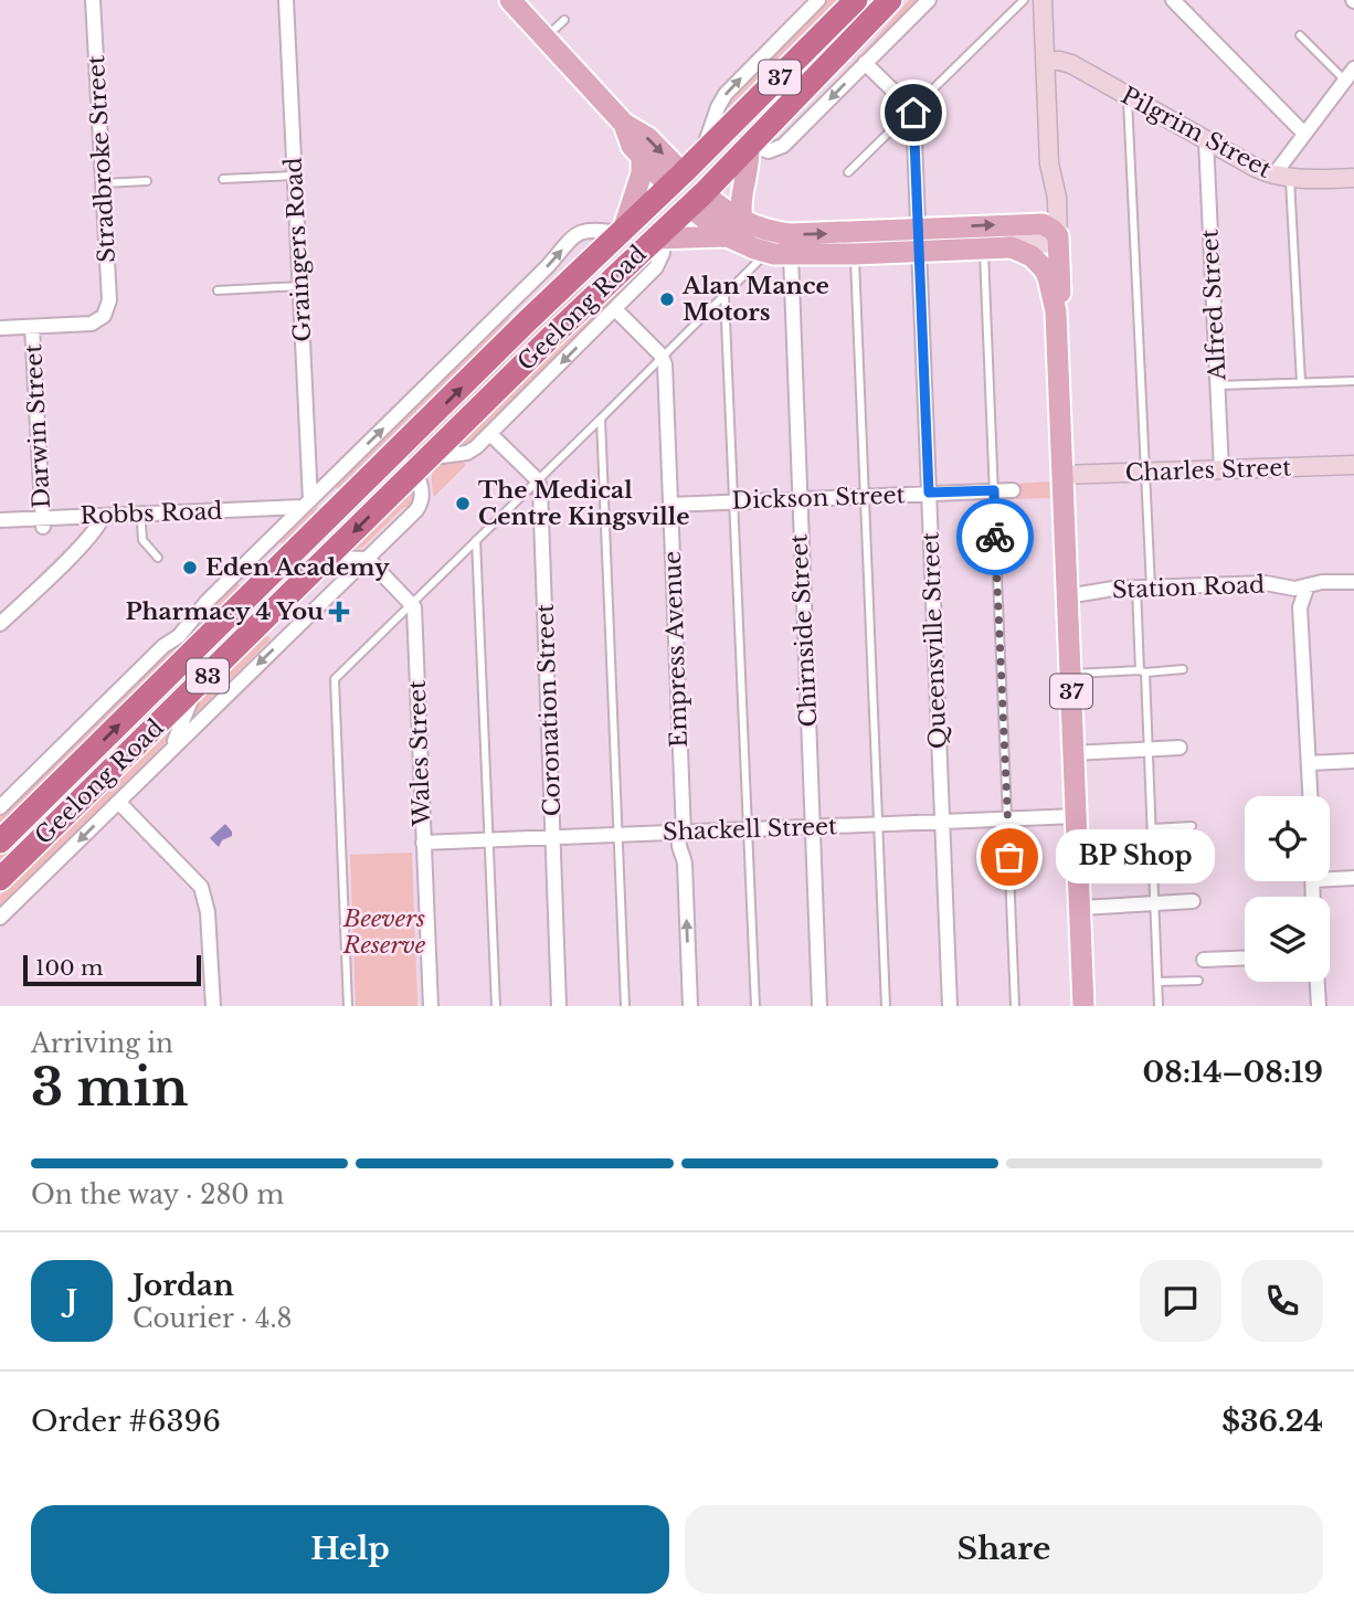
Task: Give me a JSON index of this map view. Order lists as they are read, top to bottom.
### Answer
{
  "streets": {
    "highway": ["37", "Geelong Road", "83"],
    "street": [
      "Pilgrim Street",
      "Stradbroke Street",
      "Graingers Road",
      "Alfred Street",
      "Darwin Street",
      "Charles Street",
      "Dickson Street",
      "Robbs Road",
      "Station Road",
      "Chirnside Street",
      "Queensville Street",
      "Empress Avenue",
      "Coronation Street",
      "Wales Street",
      "Shackell Street"
    ]
  },
  "crossings": [
    ["37", "Geelong Road"],
    ["37", "Charles Street"],
    ["37", "Station Road"],
    ["37", "Chirnside Street"],
    ["37", "Queensville Street"],
    ["37", "Shackell Street"],
    ["Pilgrim Street", "Alfred Street"],
    ["Stradbroke Street", "Darwin Street"],
    ["Graingers Road", "Geelong Road"],
    ["Graingers Road", "Robbs Road"],
    ["Alfred Street", "Charles Street"],
    ["Geelong Road", "Robbs Road"],
    ["Darwin Street", "Robbs Road"],
    ["Dickson Street", "Chirnside Street"],
    ["Dickson Street", "Queensville Street"],
    ["Dickson Street", "Empress Avenue"],
    ["Chirnside Street", "Shackell Street"],
    ["Queensville Street", "Shackell Street"],
    ["Empress Avenue", "Shackell Street"],
    ["Coronation Street", "Shackell Street"],
    ["Wales Street", "Shackell Street"]
  ],
  "parks": ["Beevers Reserve"],
  "places": {
    "other": [
      "Alan Mance Motors",
      "The Medical Centre Kingsville",
      "Eden Academy",
      "BP Shop"
    ],
    "health": ["Pharmacy 4 You"]
  },
  "scale_bar": "100 m",
  "page": {
    "bubble": "BP Shop",
    "scale": "100 m",
    "heading": ["3 min", "Arriving in", "08:14–08:19"],
    "panel": [
      "Jordan",
      "Courier · 4.8",
      "Order #6396",
      "$36.24"
    ],
    "bar": "On the way · 280 m",
    "round": "J",
    "buttons": ["Help", "Share"]
  }
}
